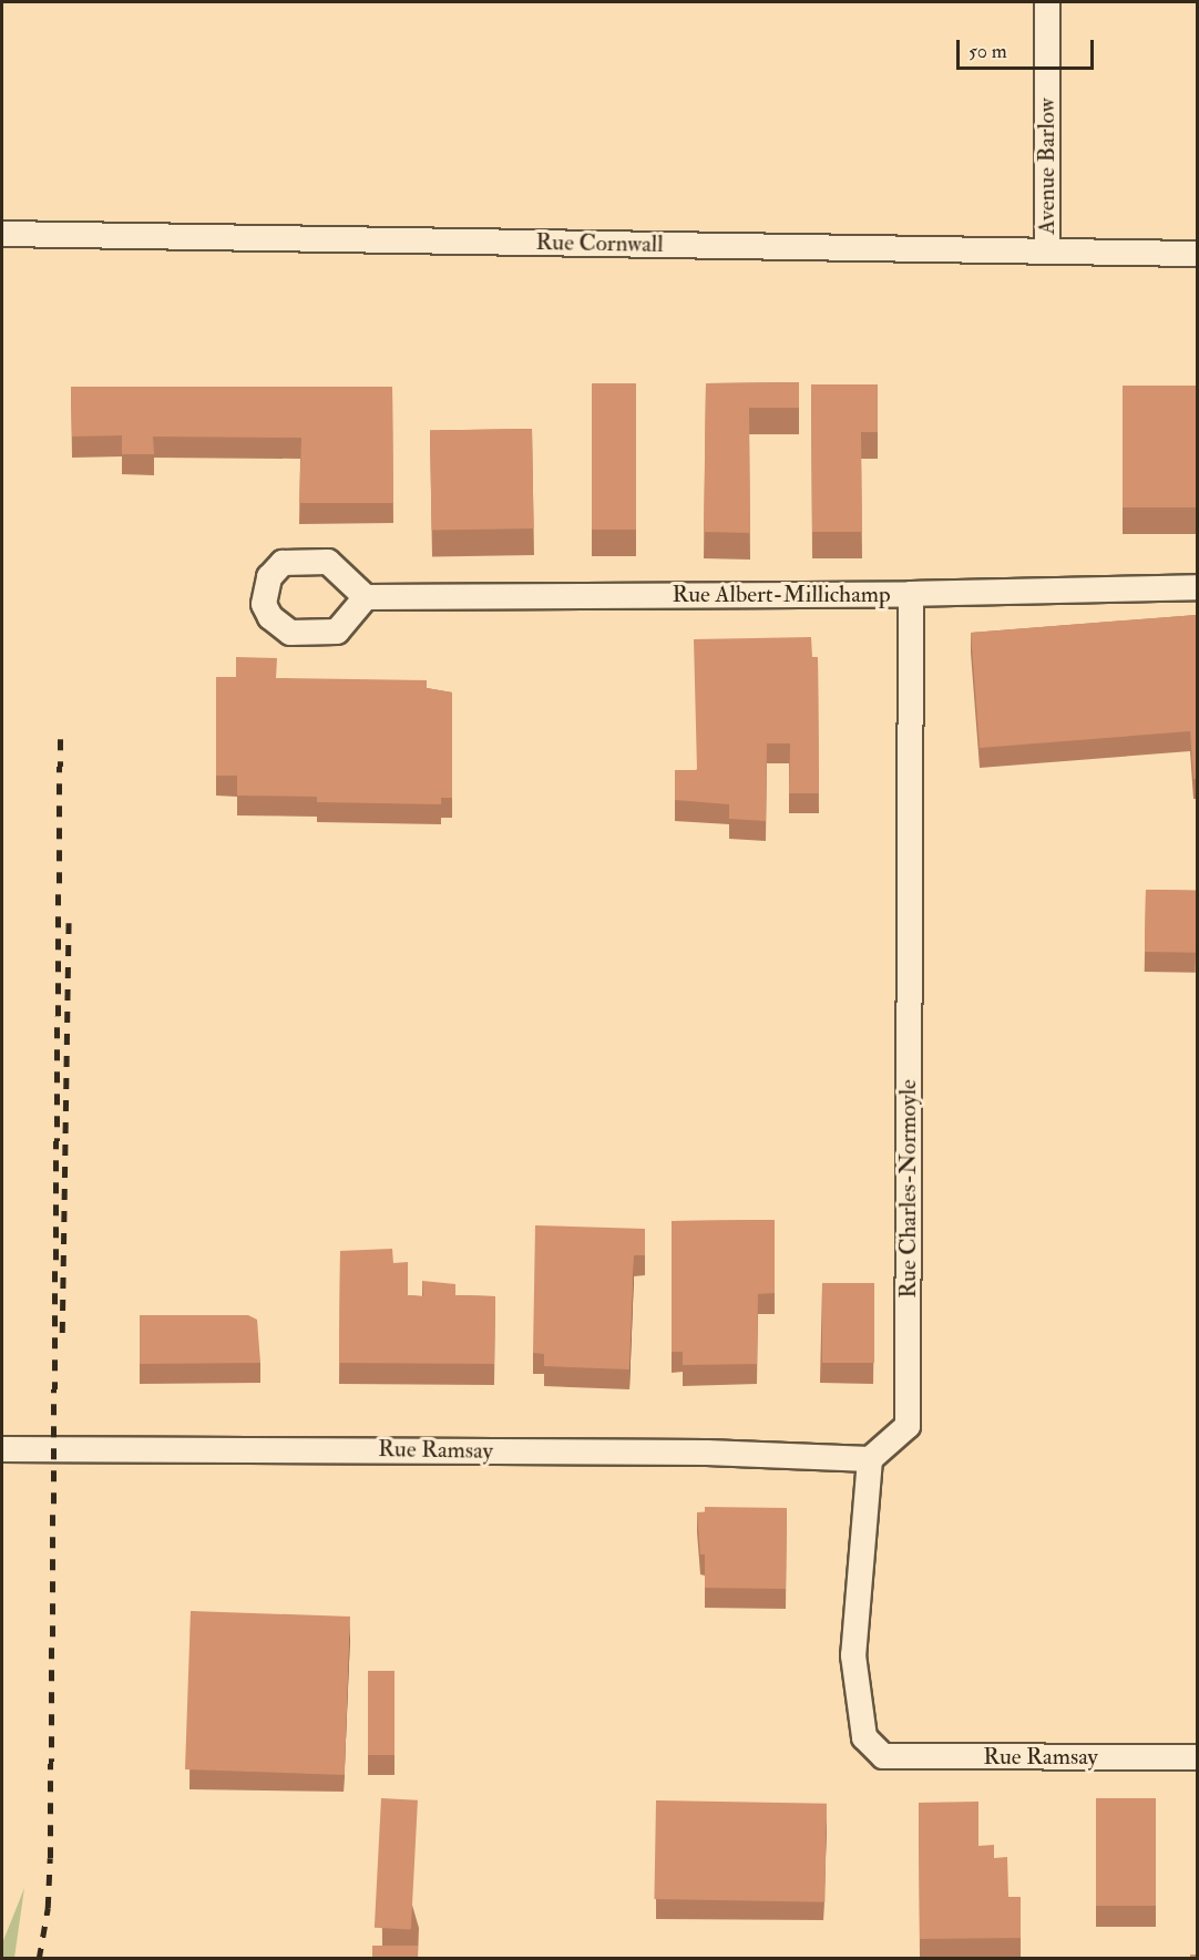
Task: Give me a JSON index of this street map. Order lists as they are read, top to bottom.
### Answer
{
  "streets": {
    "street": [
      "Avenue Barlow",
      "Rue Cornwall",
      "Rue Albert-Millichamp",
      "Rue Charles-Normoyle",
      "Rue Ramsay"
    ]
  },
  "crossings": [
    ["Avenue Barlow", "Rue Cornwall"],
    ["Rue Albert-Millichamp", "Rue Charles-Normoyle"],
    ["Rue Charles-Normoyle", "Rue Ramsay"]
  ],
  "scale_bar": "50 m"
}
